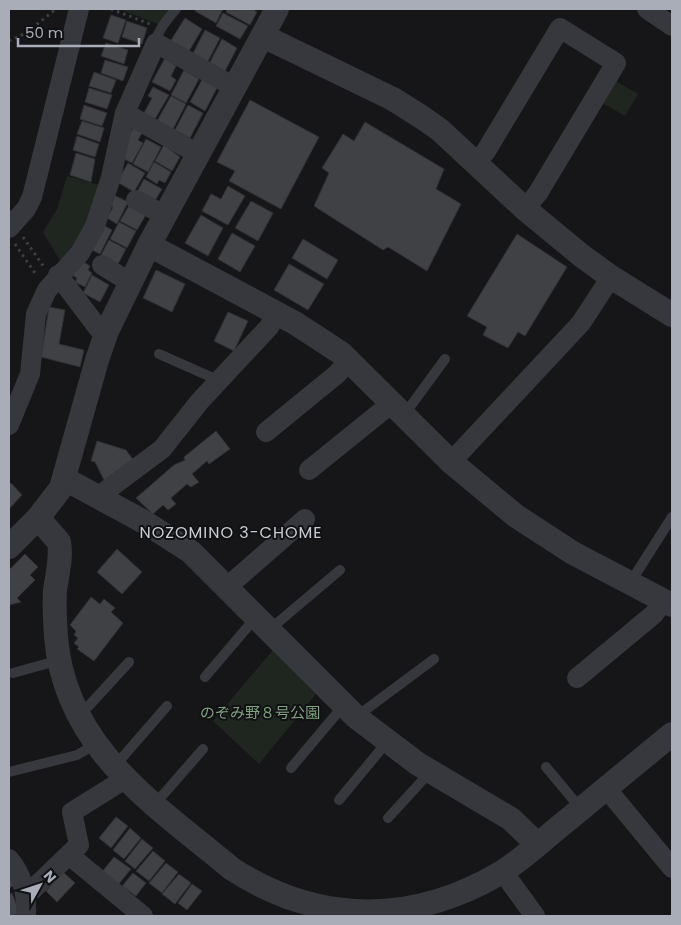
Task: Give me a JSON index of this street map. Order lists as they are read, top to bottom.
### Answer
{
  "districts": ["NOZOMINO 3-CHOME"],
  "parks": ["のぞみ野８号公園"],
  "scale_bar": "50 m",
  "north": "top right"
}
